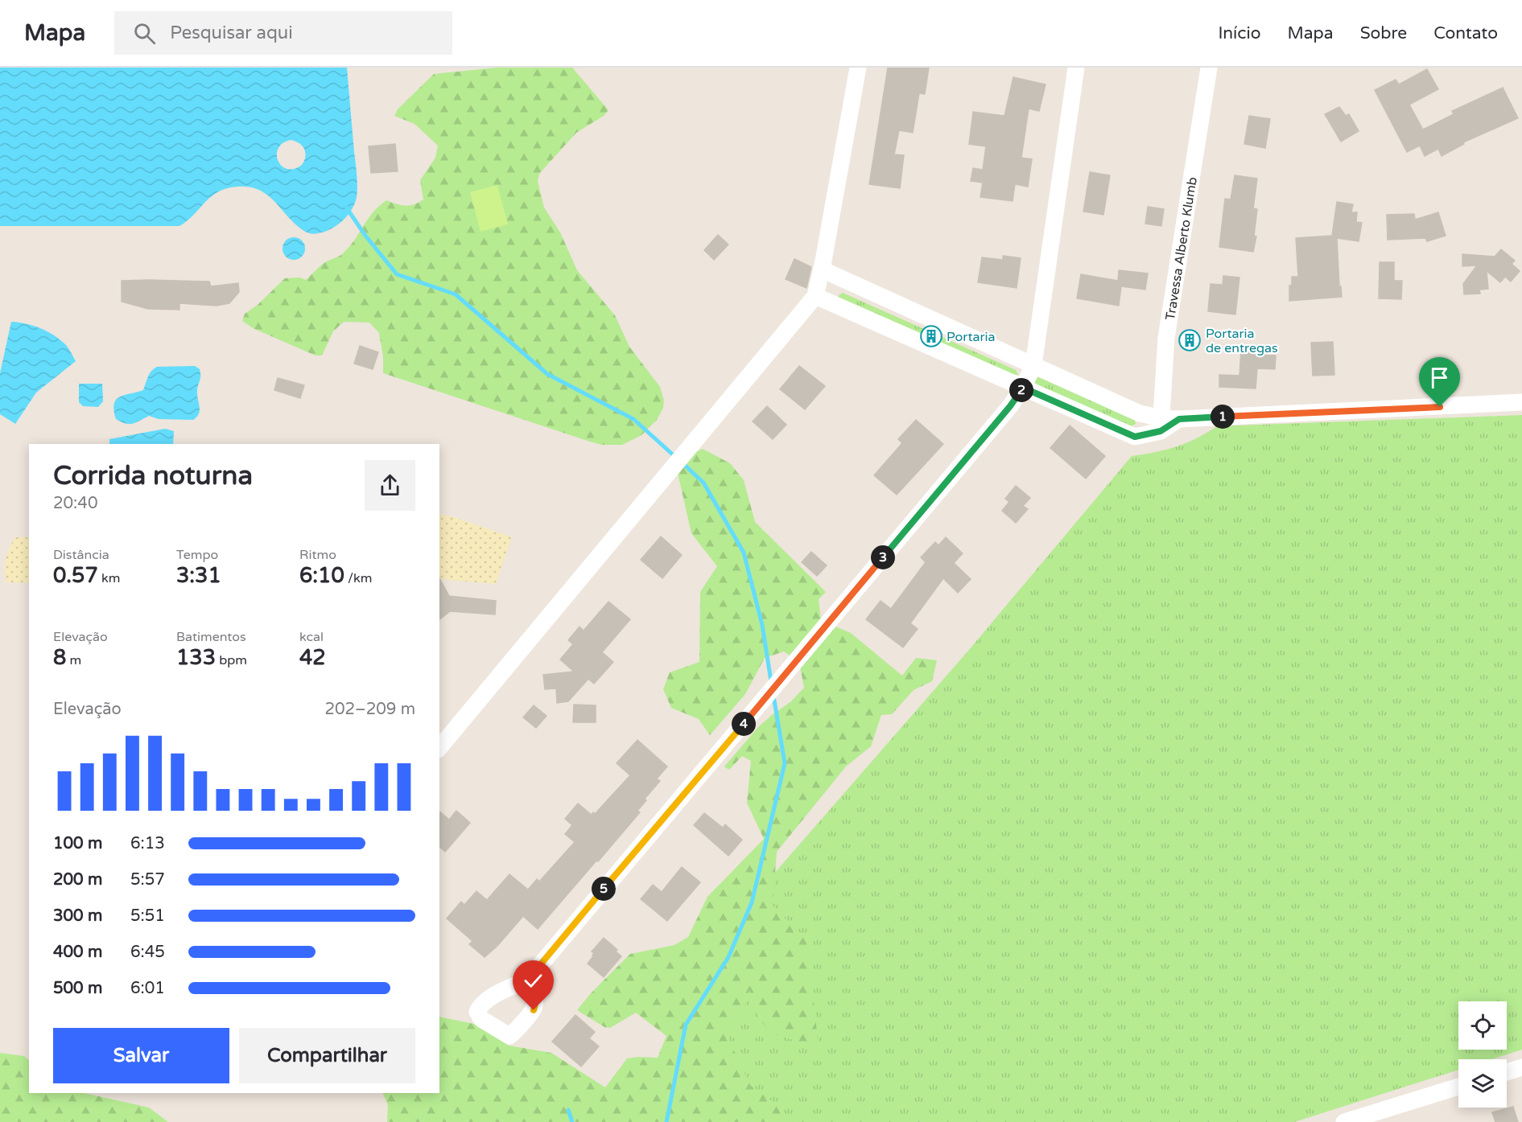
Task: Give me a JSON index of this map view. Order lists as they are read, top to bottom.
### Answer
{
  "streets": {
    "street": ["Travessa Alberto Klumb"]
  },
  "places": {
    "building": ["Portaria", "Portaria de entregas"]
  },
  "page": {
    "header": "Mapa",
    "search": "Pesquisar aqui",
    "nav": [
      "Início",
      "Mapa",
      "Sobre",
      "Contato"
    ],
    "pins": [
      "2",
      "1",
      "3",
      "4",
      "5"
    ],
    "heading": ["Corrida noturna", "20:40"],
    "stats": [
      ["Distância", "0.57 km"],
      ["Tempo", "3:31"],
      ["Ritmo", "6:10 /km"],
      ["Elevação", "8 m"],
      ["Batimentos", "133 bpm"],
      ["kcal", "42"]
    ],
    "chart": ["Elevação", "202–209 m"],
    "list": [
      {
        "name": "100 m",
        "note": "6:13"
      },
      {
        "name": "200 m",
        "note": "5:57"
      },
      {
        "name": "300 m",
        "note": "5:51"
      },
      {
        "name": "400 m",
        "note": "6:45"
      },
      {
        "name": "500 m",
        "note": "6:01"
      }
    ],
    "buttons": ["Salvar", "Compartilhar"]
  }
}
